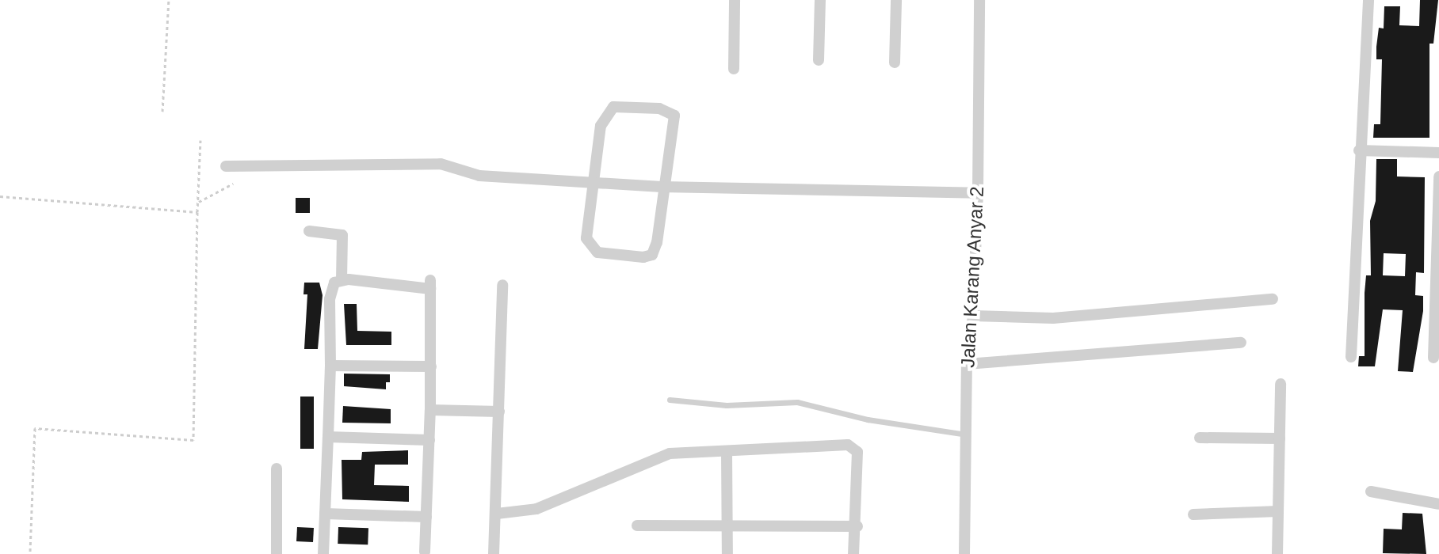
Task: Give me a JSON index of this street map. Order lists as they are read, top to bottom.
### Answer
{
  "streets": {
    "street": ["Jalan Karang Anyar 2"]
  }
}
